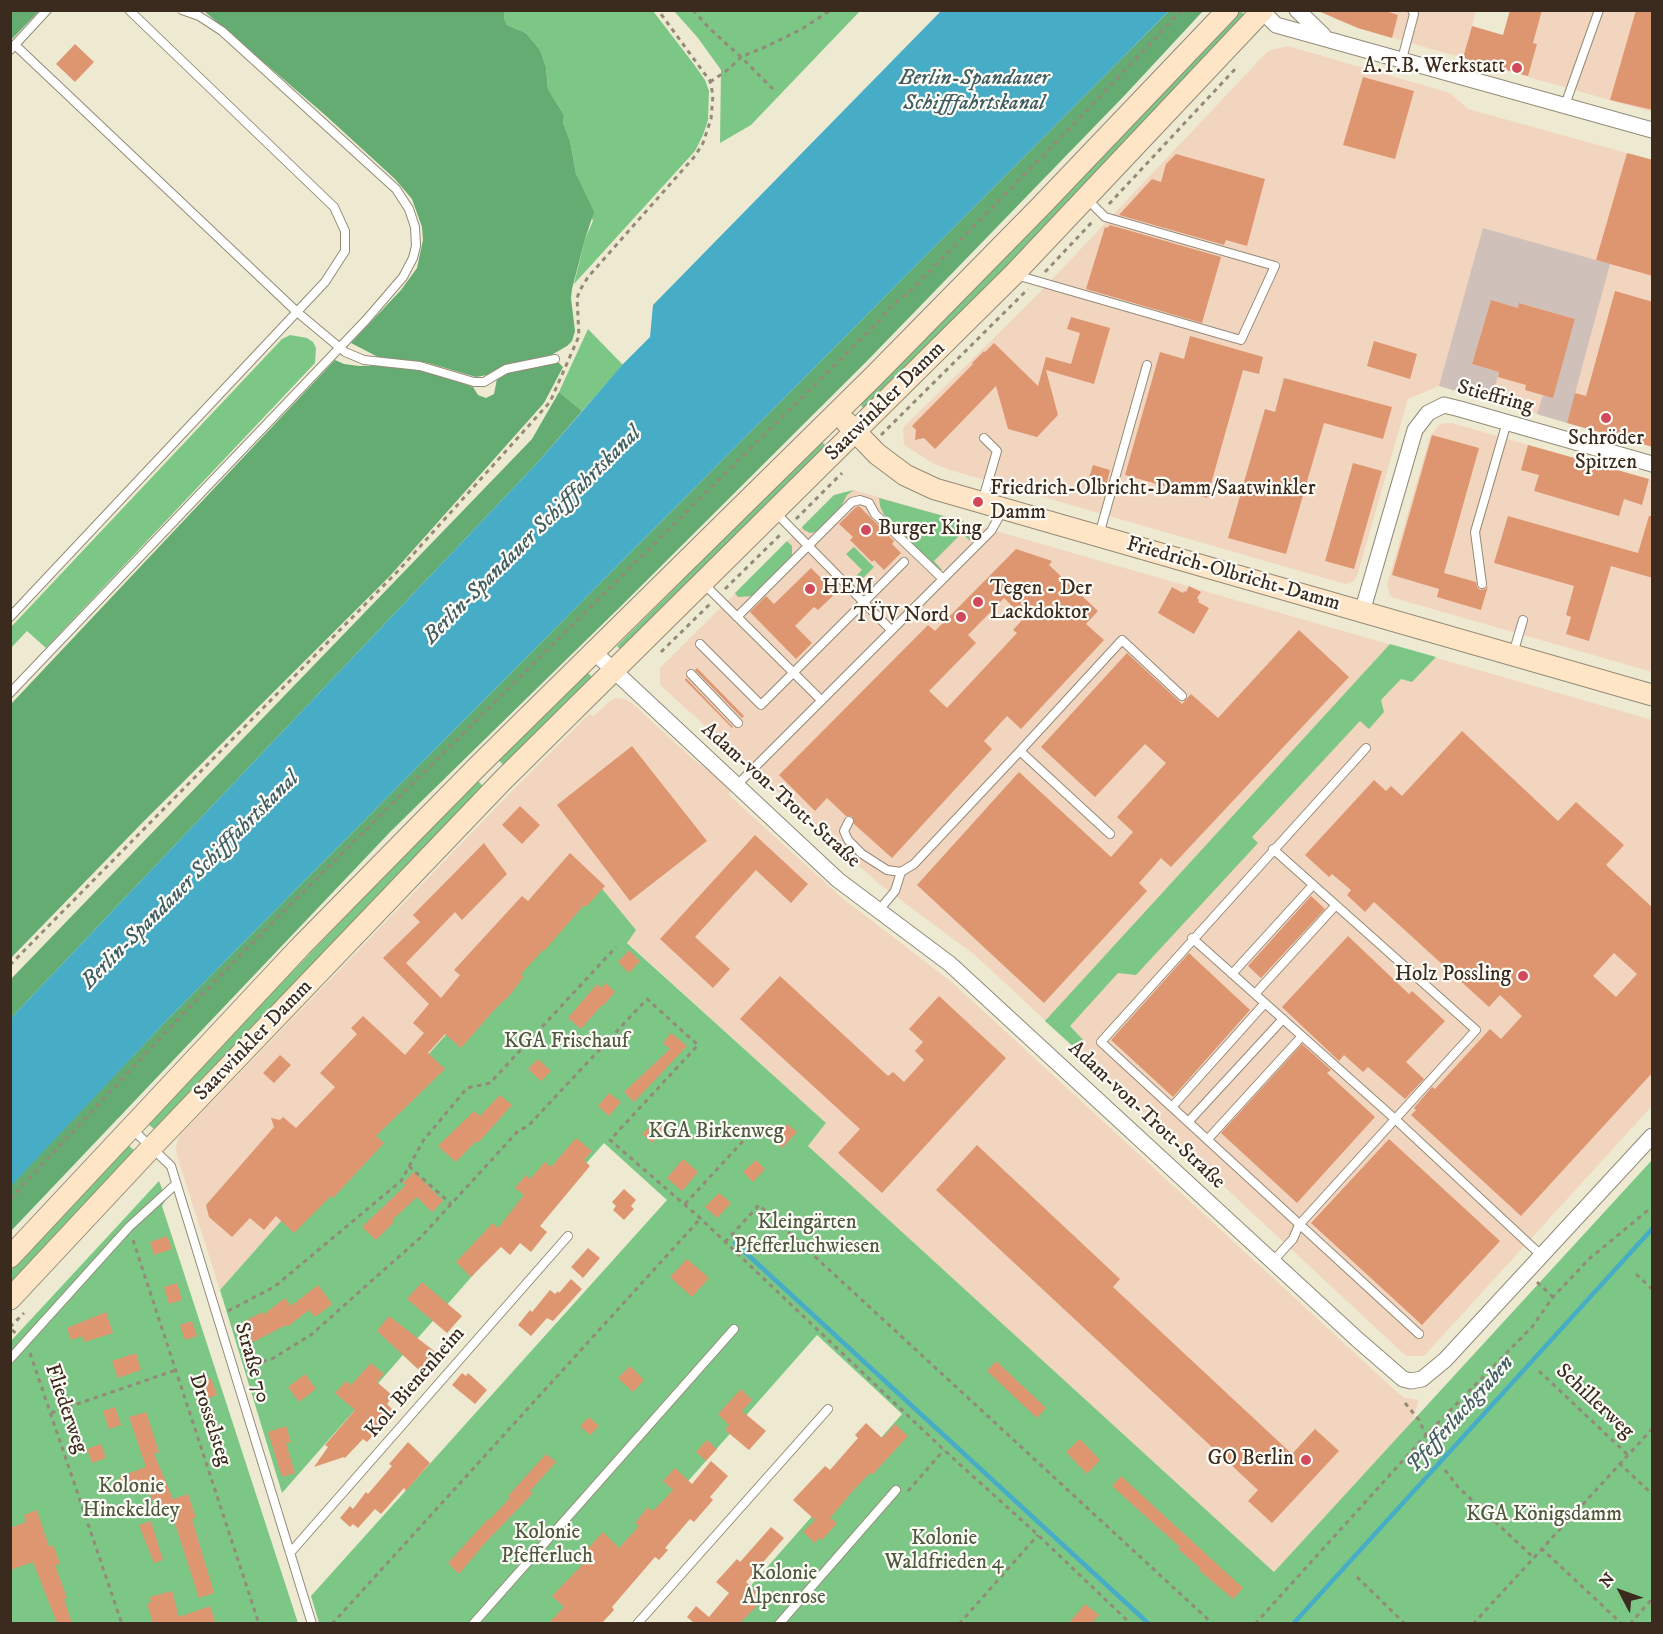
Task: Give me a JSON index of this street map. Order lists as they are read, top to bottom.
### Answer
{
  "streets": {
    "main road": ["Saatwinkler Damm", "Friedrich-Olbricht-Damm"],
    "street": ["Stieffring", "Adam-von-Trott-Straße"],
    "lane": ["Straße 70", "Kol. Bienenheim"],
    "path": ["Schillerweg", "Fliederweg", "Drosselsteg"]
  },
  "crossings": [
    ["Stieffring", "Friedrich-Olbricht-Damm"],
    ["Saatwinkler Damm", "Friedrich-Olbricht-Damm"],
    ["Saatwinkler Damm", "Adam-von-Trott-Straße"],
    ["Saatwinkler Damm", "Straße 70"],
    ["Straße 70", "Kol. Bienenheim"]
  ],
  "water": ["Berlin-Spandauer Schifffahrtskanal", "Pfefferluchgraben"],
  "parks": [
    "KGA Frischauf",
    "KGA Birkenweg",
    "Kleingärten Pfefferluchwiesen",
    "Kolonie Hinckeldey",
    "KGA Königsdamm",
    "Kolonie Pfefferluch",
    "Kolonie Waldfrieden 4",
    "Kolonie Alpenrose"
  ],
  "places": [
    "A.T.B. Werkstatt",
    "Schröder Spitzen",
    "Friedrich-Olbricht-Damm/Saatwinkler Damm",
    "Burger King",
    "HEM",
    "Tegen - Der Lackdoktor",
    "TÜV Nord",
    "Holz Possling",
    "GO Berlin"
  ],
  "north": "top left"
}
